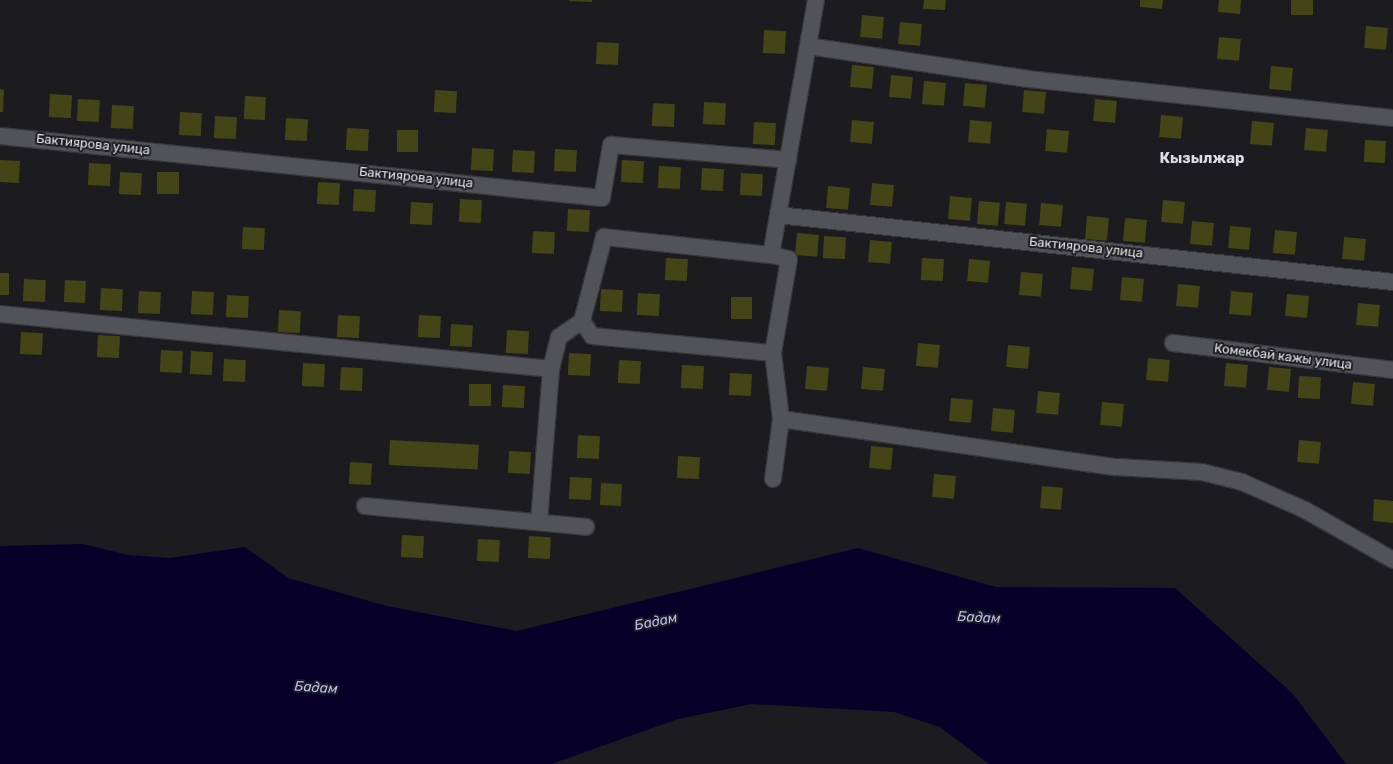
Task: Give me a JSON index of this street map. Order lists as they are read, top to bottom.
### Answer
{
  "streets": {
    "street": ["Бактиярова улица", "Комекбай кажы улица"]
  },
  "districts": ["Кызылжар"],
  "water": ["Бадам"]
}
